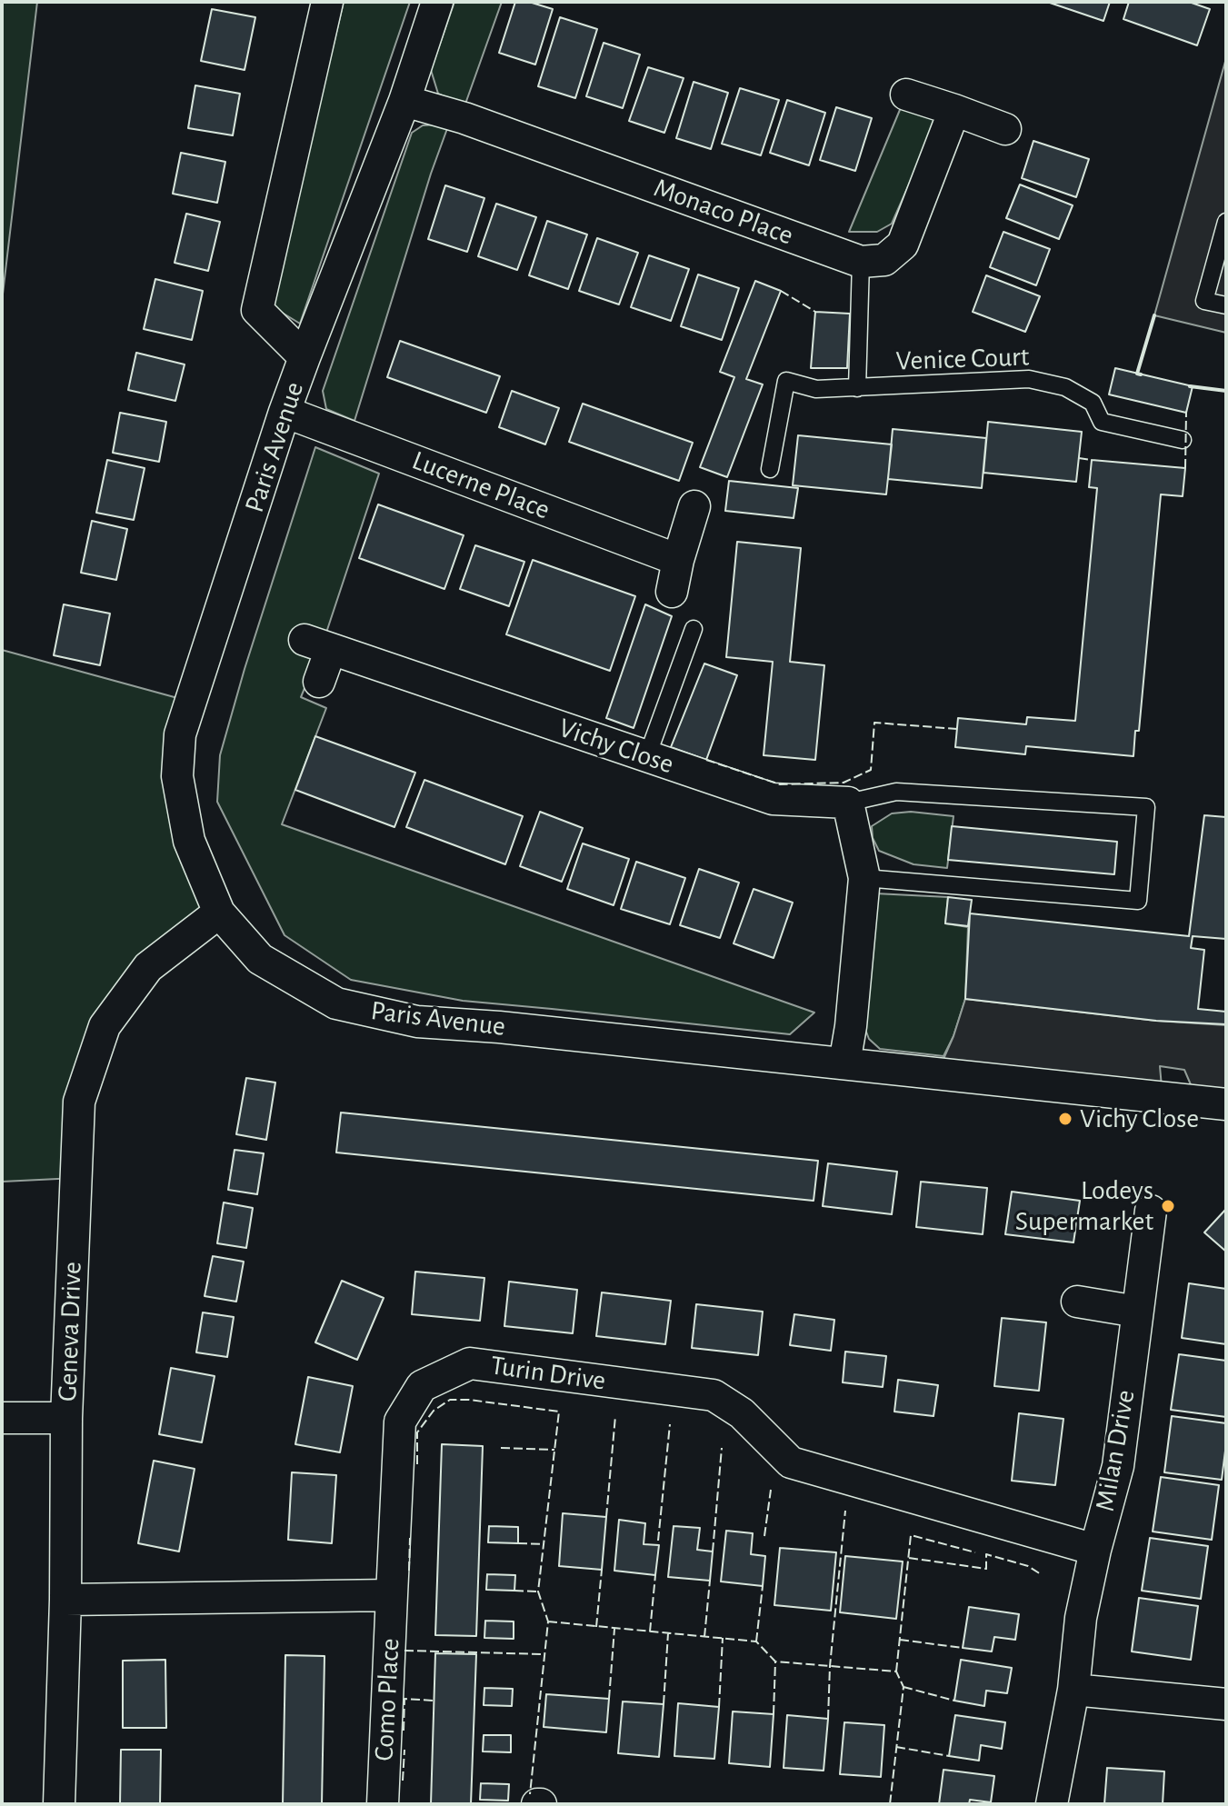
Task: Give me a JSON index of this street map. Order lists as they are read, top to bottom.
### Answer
{
  "streets": {
    "street": [
      "Monaco Place",
      "Paris Avenue",
      "Lucerne Place",
      "Vichy Close",
      "Geneva Drive",
      "Turin Drive",
      "Milan Drive",
      "Como Place"
    ],
    "lane": ["Venice Court"]
  },
  "crossings": [
    ["Monaco Place", "Venice Court"],
    ["Monaco Place", "Paris Avenue"],
    ["Paris Avenue", "Lucerne Place"],
    ["Paris Avenue", "Geneva Drive"],
    ["Turin Drive", "Milan Drive"],
    ["Turin Drive", "Como Place"]
  ],
  "places": ["Vichy Close", "Lodeys Supermarket"]
}
